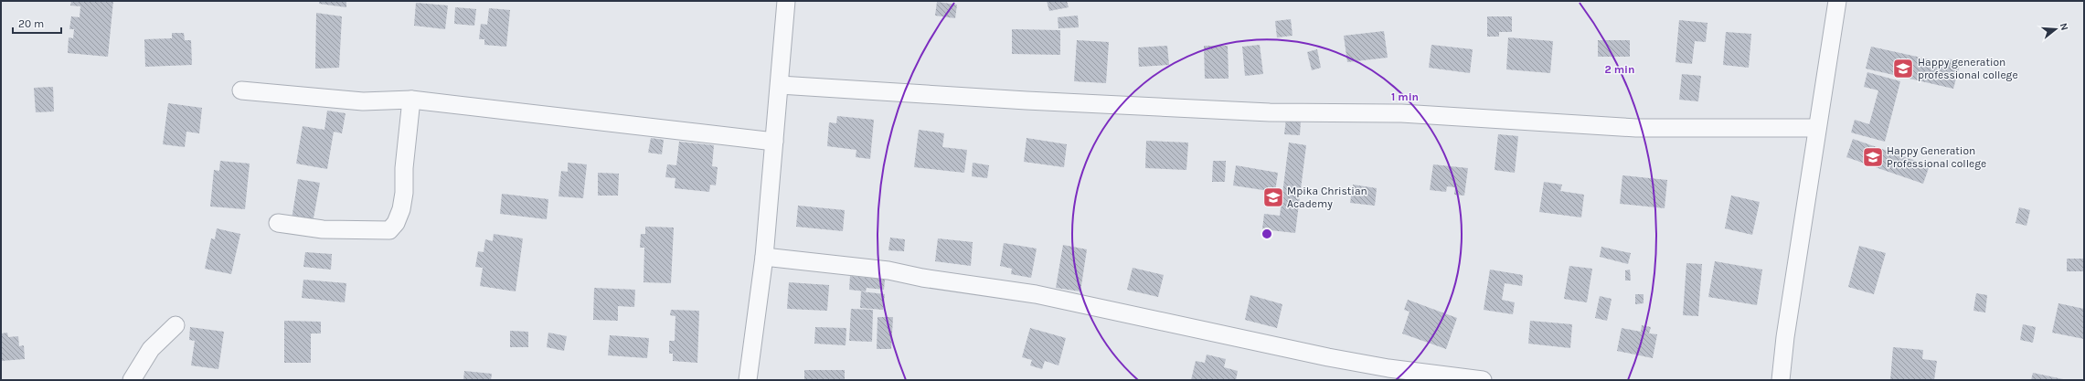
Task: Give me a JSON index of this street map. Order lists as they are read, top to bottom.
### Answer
{
  "places": {
    "school or university": ["Happy generation professional college", "Happy Generation Professional college", "Mpika Christian Academy"]
  },
  "scale_bar": "20 m",
  "north": "right",
  "rings": ["2 min", "1 min"]
}
